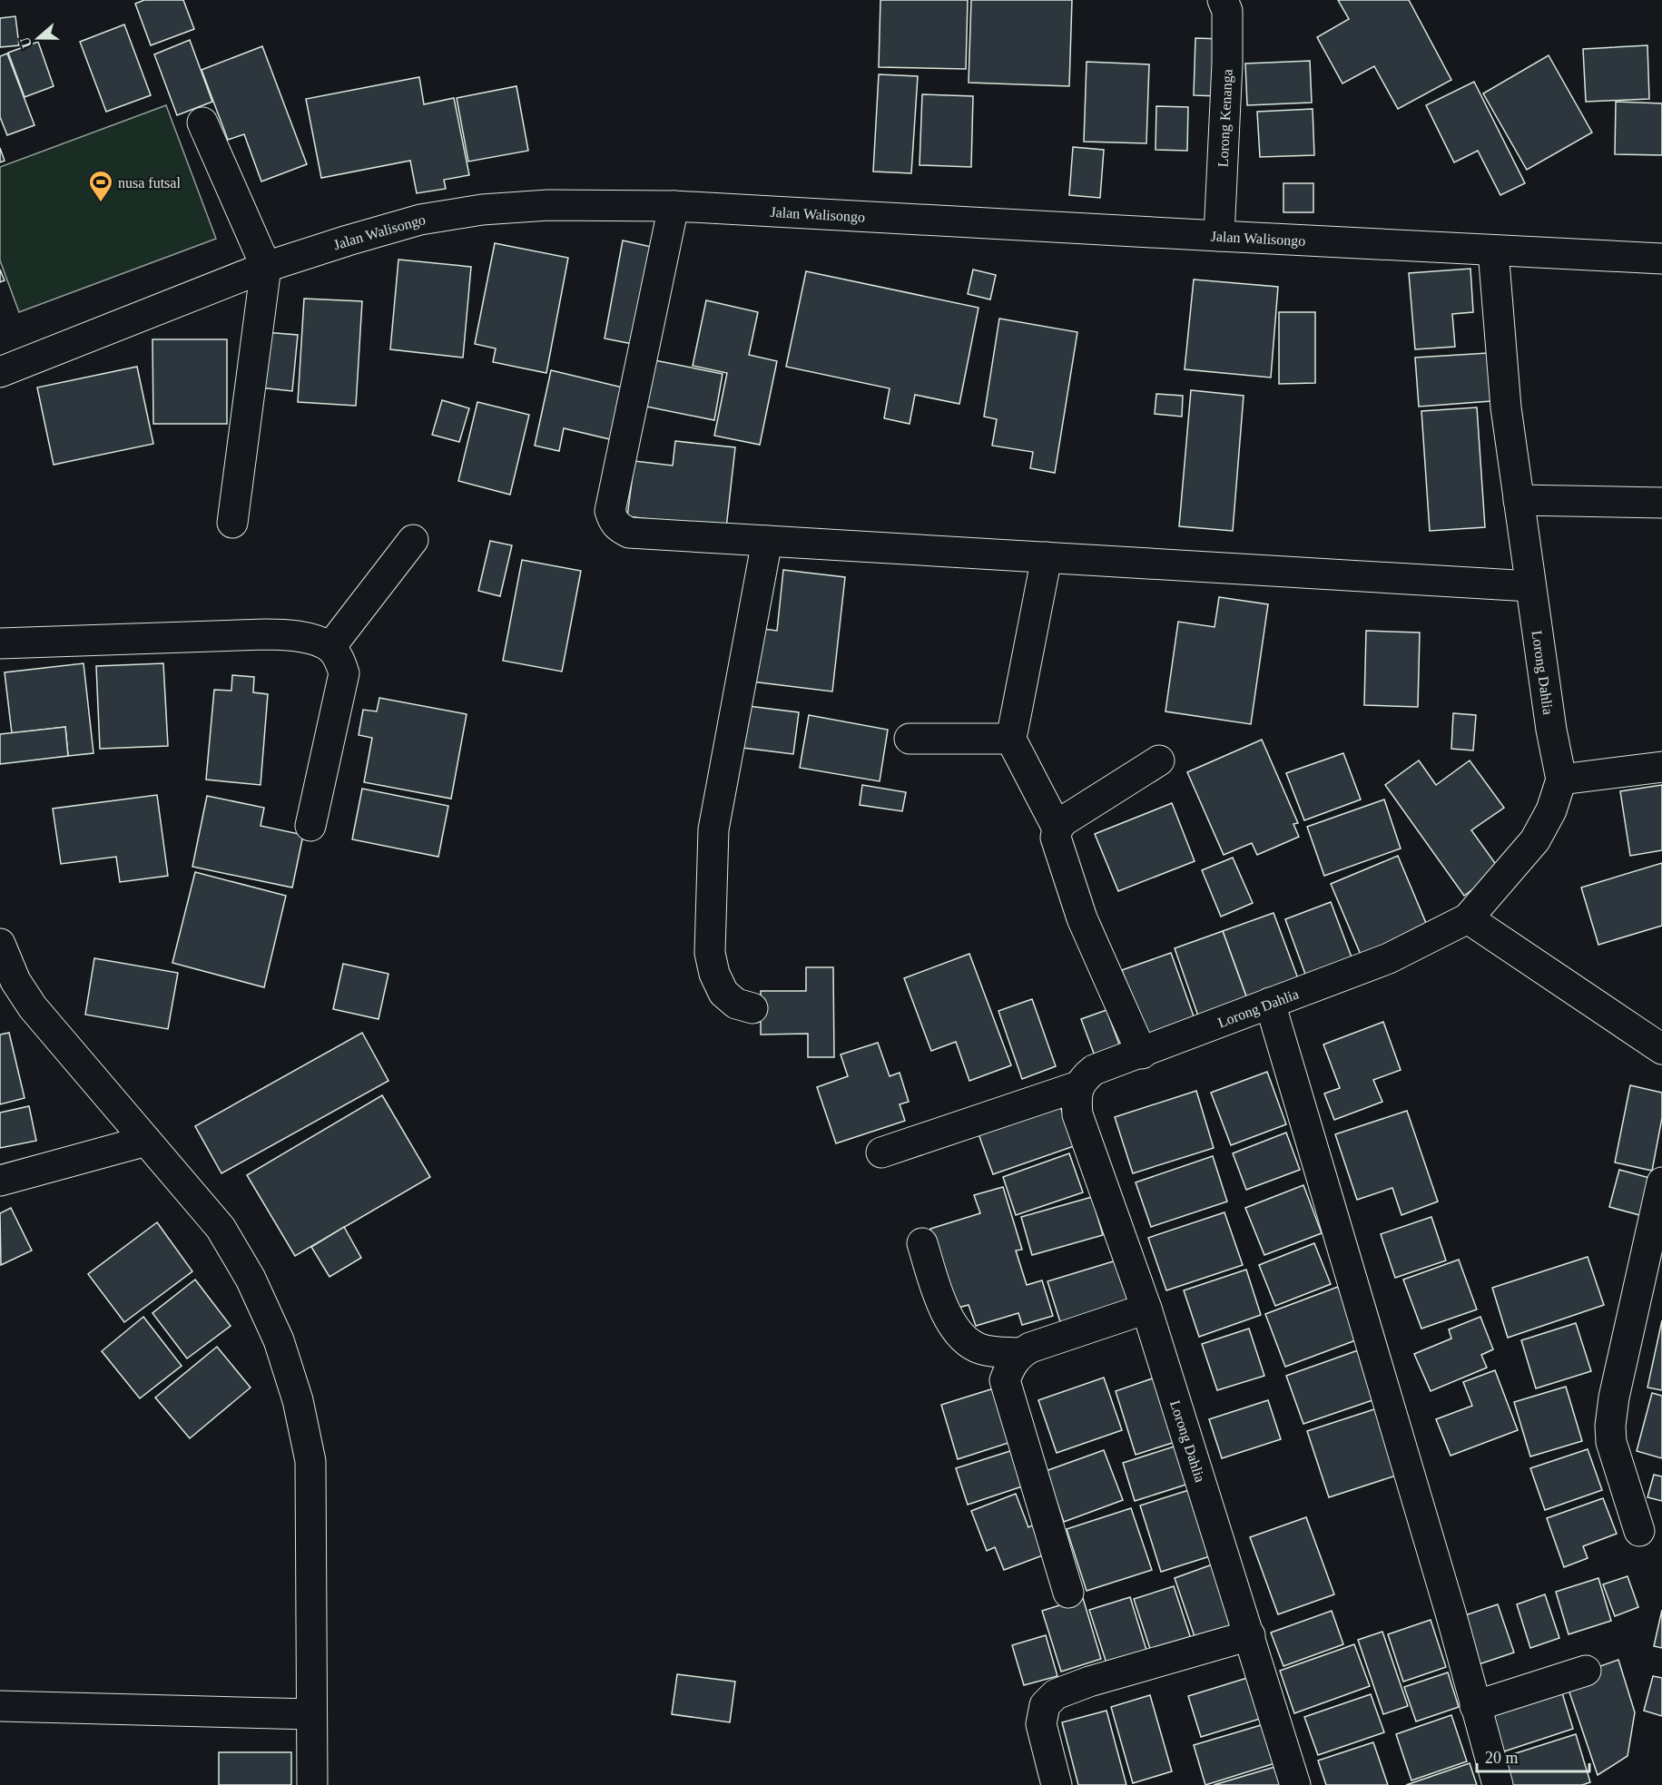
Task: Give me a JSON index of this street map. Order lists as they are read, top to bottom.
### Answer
{
  "streets": {
    "street": ["Lorong Kenanga", "Jalan Walisongo", "Lorong Dahlia"]
  },
  "crossings": [
    ["Lorong Kenanga", "Jalan Walisongo"],
    ["Jalan Walisongo", "Lorong Dahlia"]
  ],
  "places": {
    "sports": ["nusa futsal"]
  },
  "scale_bar": "20 m",
  "north": "left"
}
